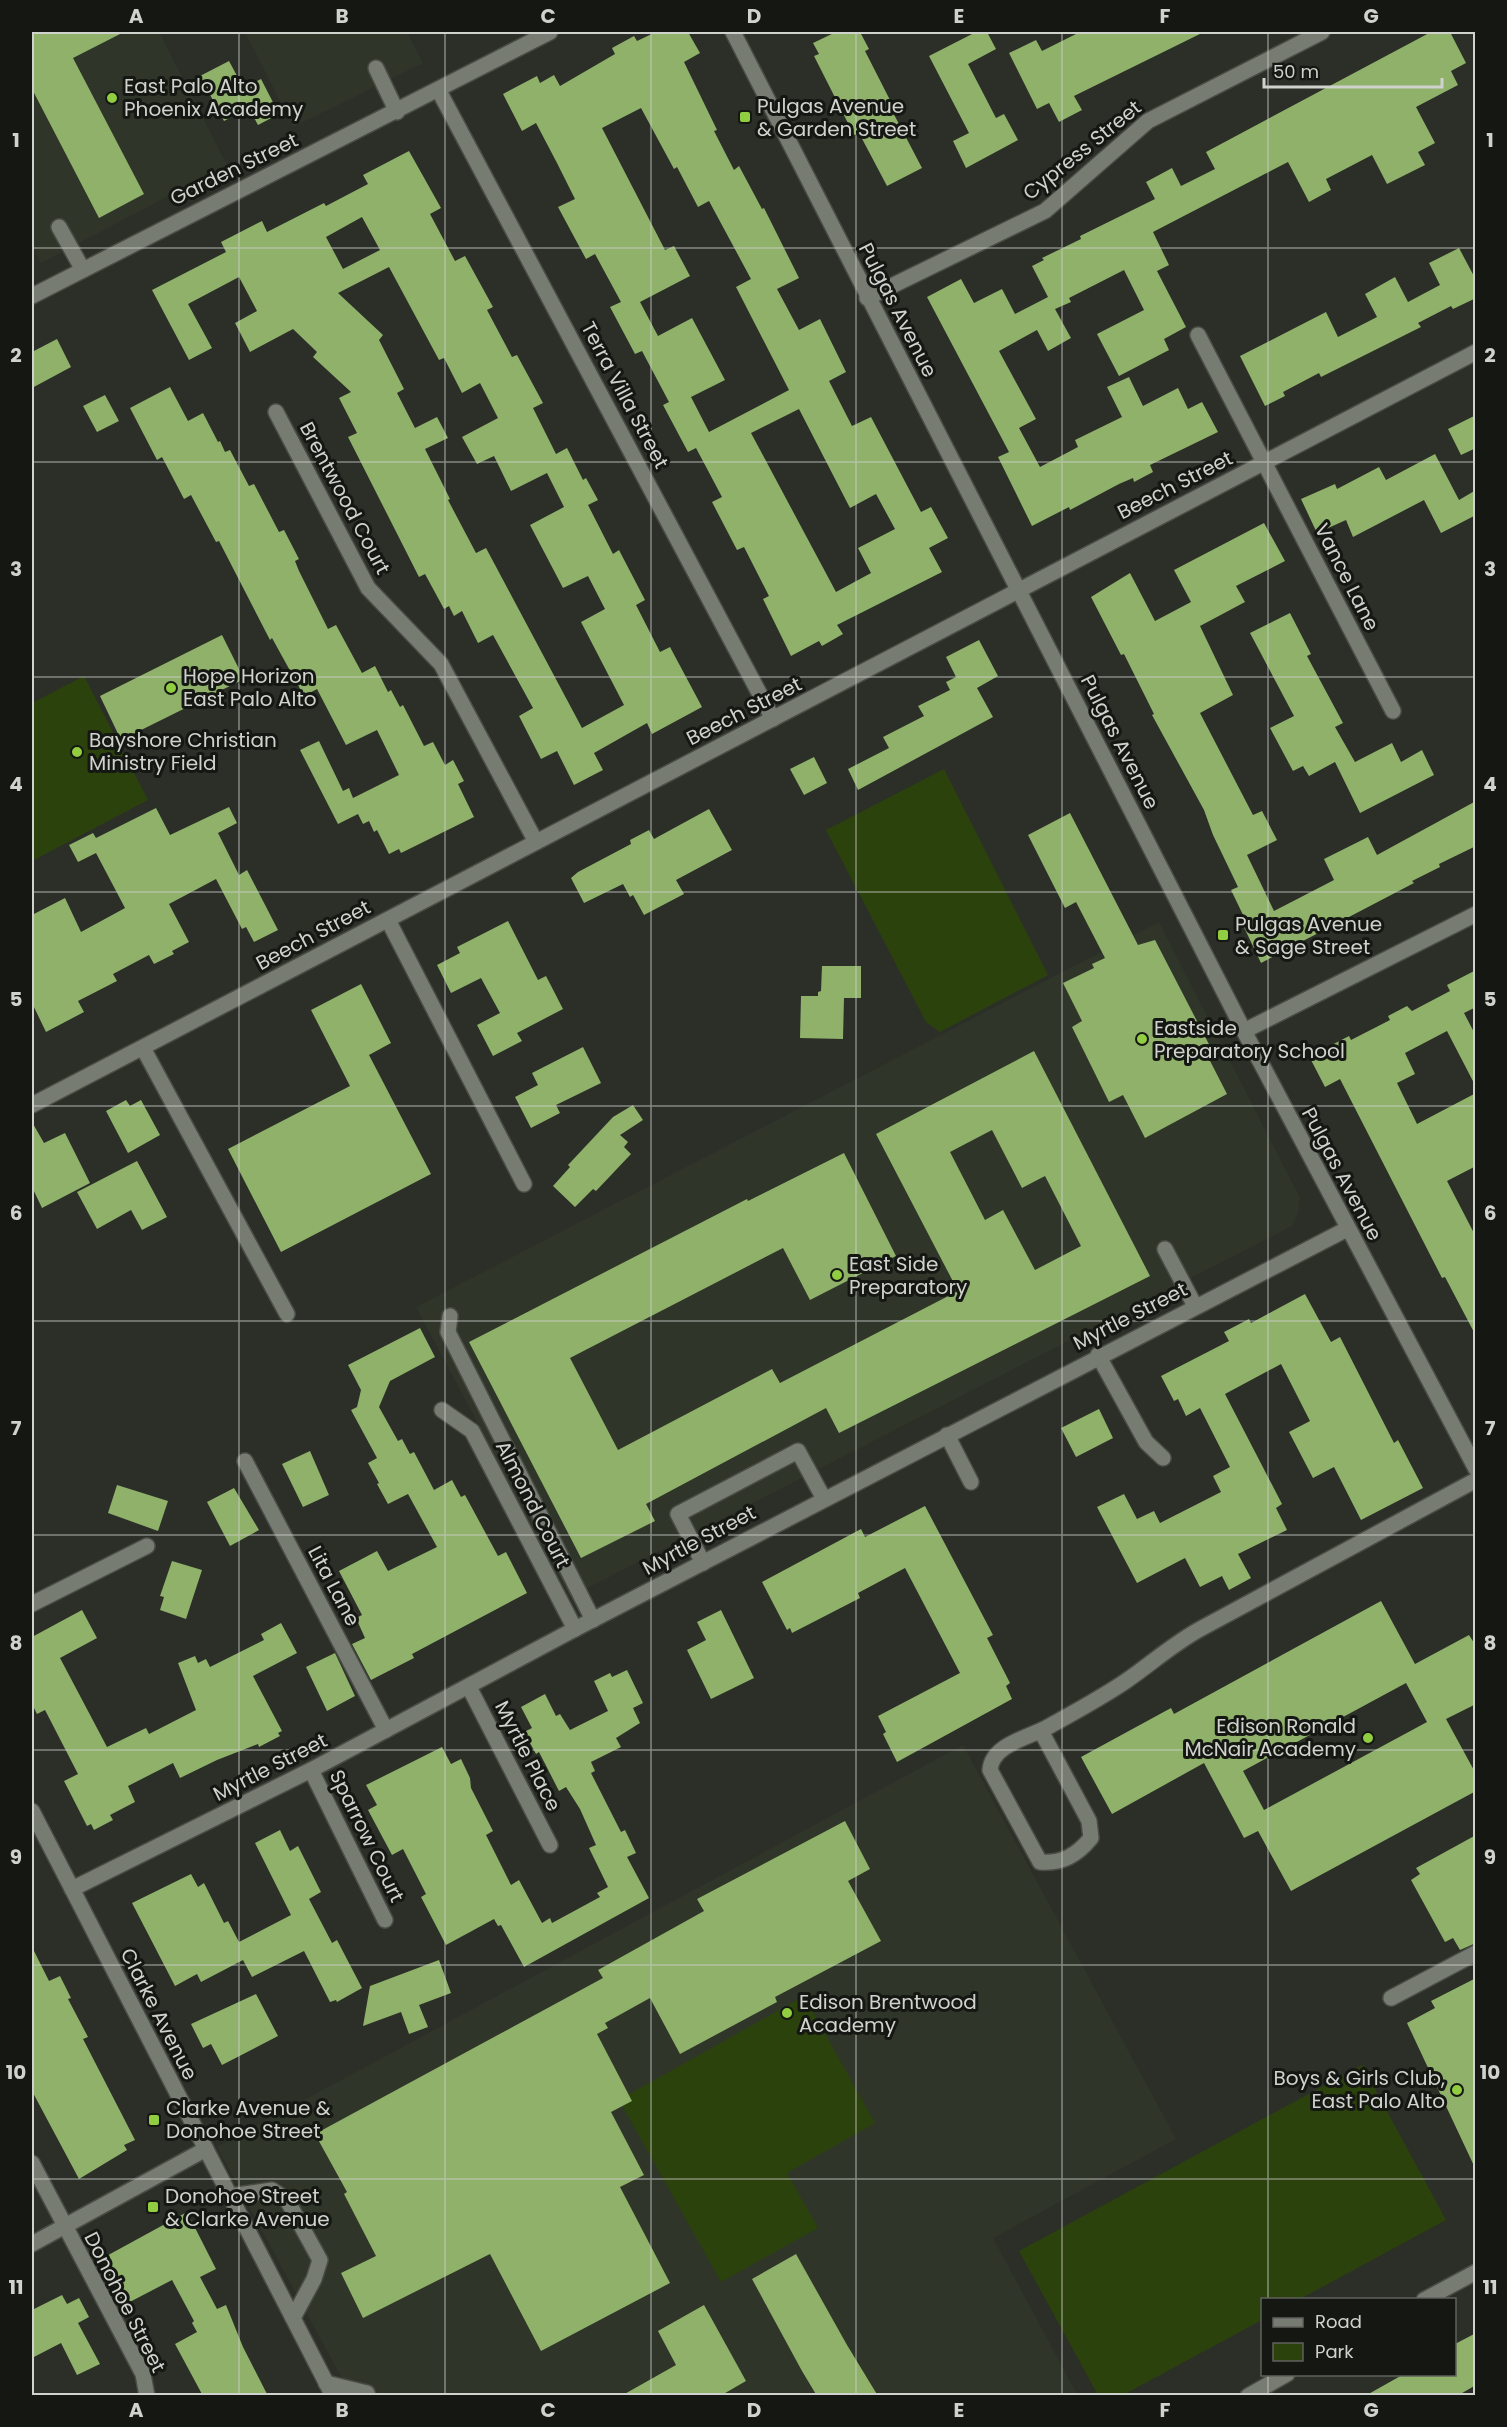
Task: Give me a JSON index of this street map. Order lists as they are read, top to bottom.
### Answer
{
  "streets": {
    "street": [
      "Cypress Street",
      "Garden Street",
      "Pulgas Avenue",
      "Terra Villa Street",
      "Beech Street",
      "Brentwood Court",
      "Vance Lane",
      "Myrtle Street",
      "Almond Court",
      "Lita Lane",
      "Myrtle Place",
      "Sparrow Court",
      "Clarke Avenue",
      "Donohoe Street"
    ]
  },
  "crossings": [
    ["Cypress Street", "Pulgas Avenue"],
    ["Garden Street", "Terra Villa Street"],
    ["Pulgas Avenue", "Beech Street"],
    ["Pulgas Avenue", "Myrtle Street"],
    ["Terra Villa Street", "Beech Street"],
    ["Beech Street", "Brentwood Court"],
    ["Beech Street", "Vance Lane"],
    ["Myrtle Street", "Almond Court"],
    ["Myrtle Street", "Lita Lane"],
    ["Myrtle Street", "Myrtle Place"],
    ["Myrtle Street", "Sparrow Court"],
    ["Myrtle Street", "Clarke Avenue"],
    ["Clarke Avenue", "Donohoe Street"]
  ],
  "places": {
    "other": [
      "East Palo Alto Phoenix Academy",
      "Hope Horizon East Palo Alto",
      "Bayshore Christian Ministry Field",
      "Eastside Preparatory School",
      "East Side Preparatory",
      "Edison Ronald McNair Academy",
      "Edison Brentwood Academy",
      "Boys & Girls Club, East Palo Alto"
    ],
    "transit": [
      "Pulgas Avenue & Garden Street",
      "Pulgas Avenue & Sage Street",
      "Clarke Avenue & Donohoe Street",
      "Donohoe Street & Clarke Avenue"
    ]
  },
  "legend": ["Road", "Park"],
  "scale_bar": "50 m",
  "grid": {
    "columns": [
      "A",
      "B",
      "C",
      "D",
      "E",
      "F",
      "G"
    ],
    "rows": [
      "1",
      "2",
      "3",
      "4",
      "5",
      "6",
      "7",
      "8",
      "9",
      "10",
      "11"
    ]
  }
}
